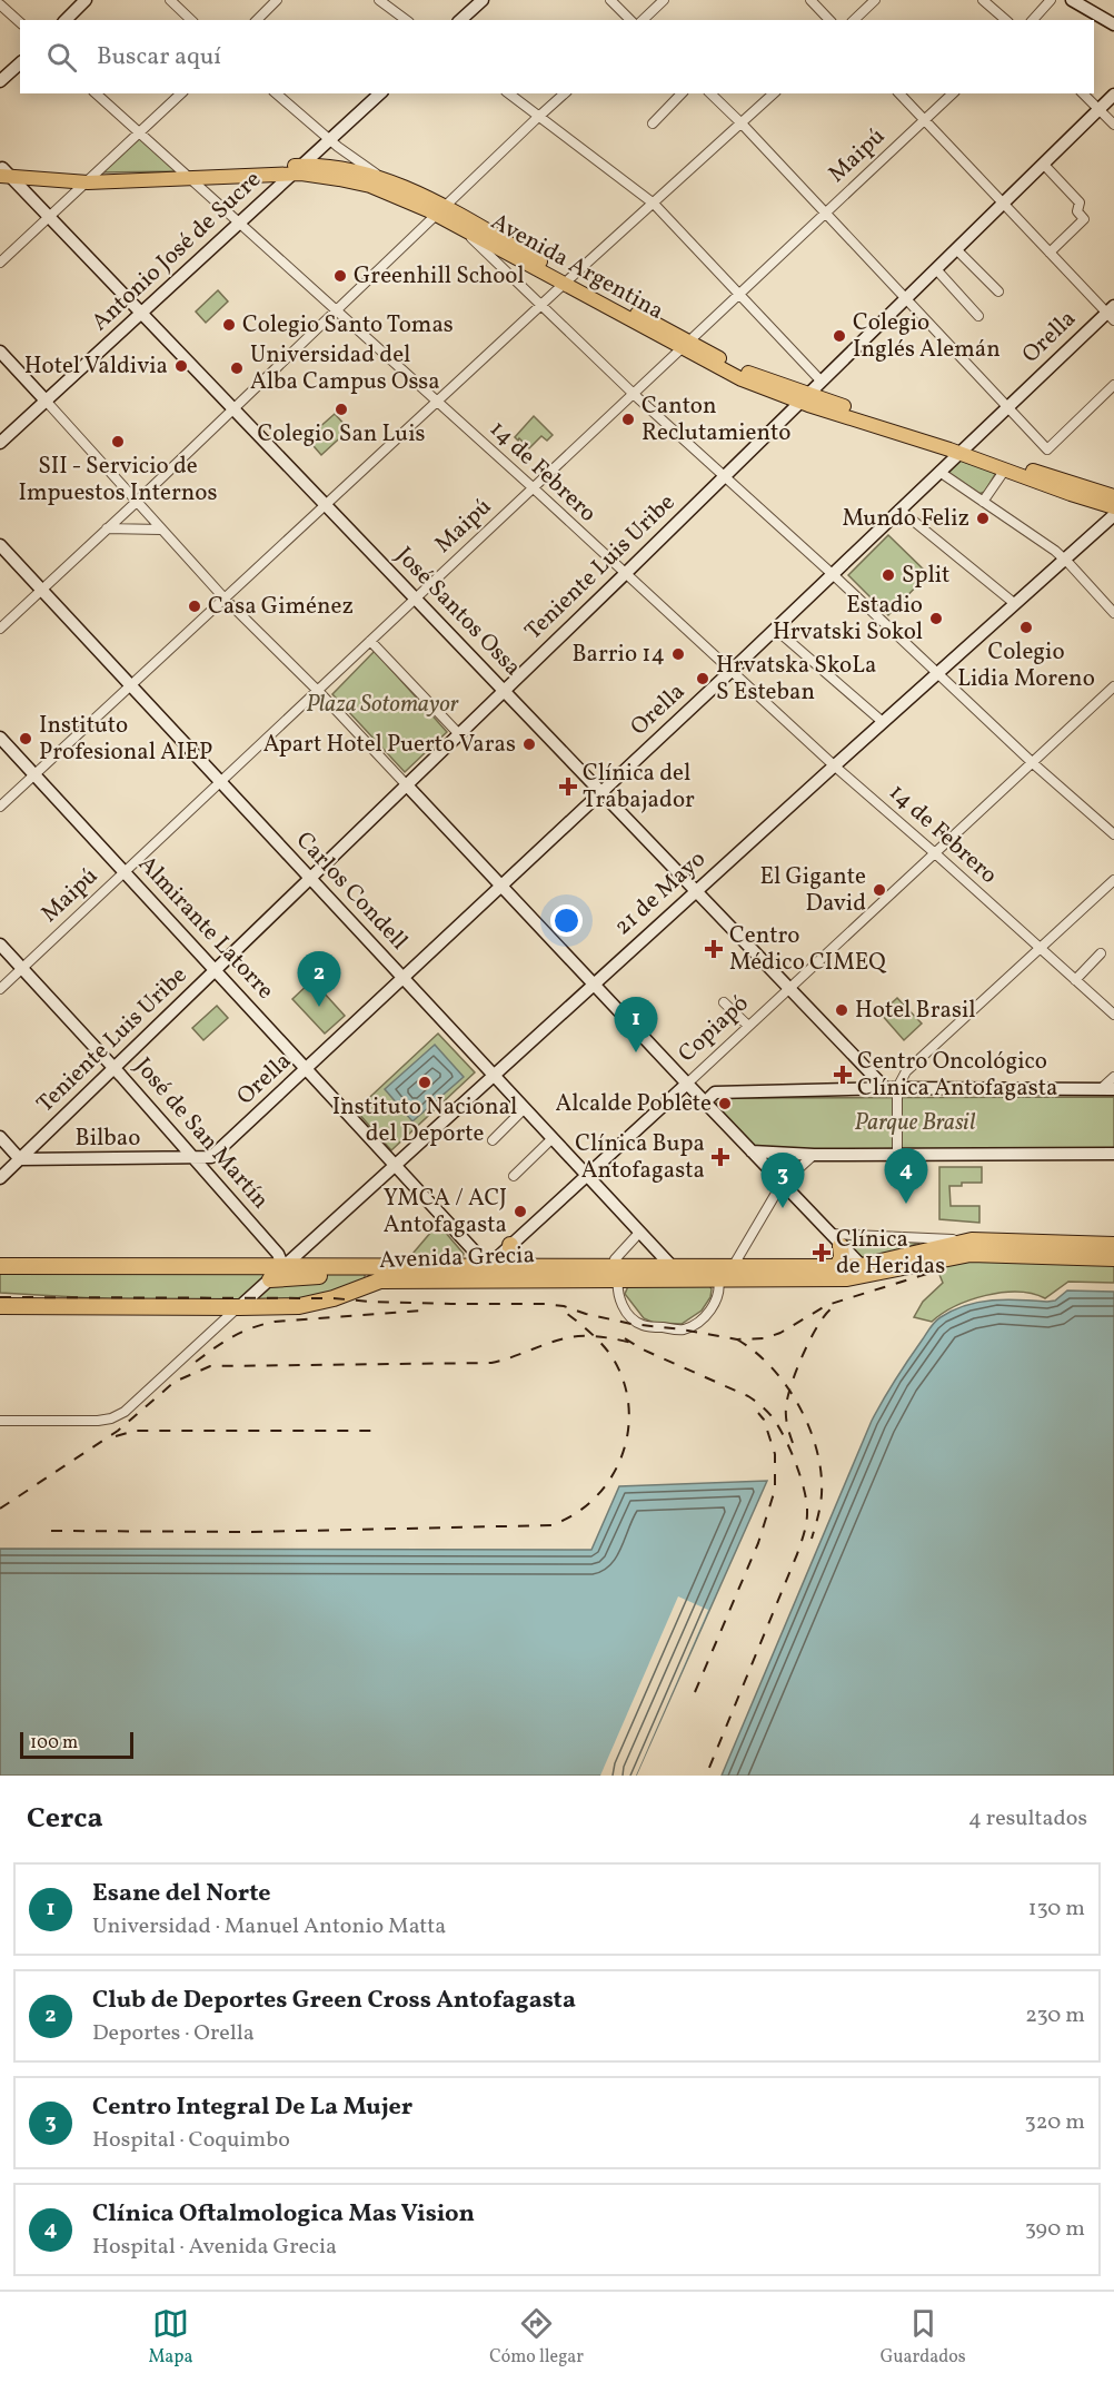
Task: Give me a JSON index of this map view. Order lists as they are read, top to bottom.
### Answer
{
  "streets": {
    "highway": ["Avenida Grecia"],
    "main road": ["Avenida Argentina"],
    "street": [
      "Maipú",
      "Antonio José de Sucre",
      "Orella",
      "14 de Febrero",
      "Teniente Luis Uribe",
      "José Santos Ossa",
      "Carlos Condell",
      "21 de Mayo",
      "Almirante Latorre",
      "Copiapó",
      "José de San Martín",
      "Bilbao"
    ]
  },
  "crossings": [
    ["Maipú", "Avenida Argentina"],
    ["Maipú", "14 de Febrero"],
    ["Maipú", "José Santos Ossa"],
    ["Maipú", "Carlos Condell"],
    ["Maipú", "Almirante Latorre"],
    ["Maipú", "José de San Martín"],
    ["Antonio José de Sucre", "Avenida Argentina"],
    ["Antonio José de Sucre", "14 de Febrero"],
    ["Antonio José de Sucre", "José Santos Ossa"],
    ["Avenida Argentina", "Orella"],
    ["Avenida Argentina", "14 de Febrero"],
    ["Avenida Argentina", "Teniente Luis Uribe"],
    ["Avenida Argentina", "José Santos Ossa"],
    ["Orella", "14 de Febrero"],
    ["Orella", "José Santos Ossa"],
    ["Orella", "Carlos Condell"],
    ["Orella", "Almirante Latorre"],
    ["Orella", "José de San Martín"],
    ["Orella", "Bilbao"],
    ["14 de Febrero", "Teniente Luis Uribe"],
    ["14 de Febrero", "21 de Mayo"],
    ["14 de Febrero", "Copiapó"],
    ["Teniente Luis Uribe", "José Santos Ossa"],
    ["Teniente Luis Uribe", "Carlos Condell"],
    ["Teniente Luis Uribe", "Almirante Latorre"],
    ["Teniente Luis Uribe", "José de San Martín"],
    ["Teniente Luis Uribe", "Bilbao"],
    ["José Santos Ossa", "21 de Mayo"],
    ["José Santos Ossa", "Copiapó"],
    ["Carlos Condell", "21 de Mayo"],
    ["Carlos Condell", "Copiapó"],
    ["Carlos Condell", "Avenida Grecia"],
    ["21 de Mayo", "Almirante Latorre"],
    ["21 de Mayo", "José de San Martín"],
    ["21 de Mayo", "Avenida Grecia"],
    ["Almirante Latorre", "Copiapó"],
    ["Almirante Latorre", "Avenida Grecia"],
    ["Copiapó", "Avenida Grecia"],
    ["José de San Martín", "Bilbao"],
    ["José de San Martín", "Avenida Grecia"]
  ],
  "parks": ["Plaza Sotomayor", "Parque Brasil"],
  "places": {
    "other": [
      "Greenhill School",
      "Colegio Santo Tomas",
      "Colegio Inglés Alemán",
      "Hotel Valdivia",
      "Universidad del Alba Campus Ossa",
      "Colegio San Luis",
      "Canton Reclutamiento",
      "SII - Servicio de Impuestos Internos",
      "Mundo Feliz",
      "Split",
      "Casa Giménez",
      "Estadio Hrvatski Sokol",
      "Colegio Lidia Moreno",
      "Barrio 14",
      "Hrvatska SkoLa S Esteban",
      "Instituto Profesional AIEP",
      "Apart Hotel Puerto Varas",
      "El Gigante David",
      "Hotel Brasil",
      "Instituto Nacional del Deporte",
      "Alcalde Poblete",
      "YMCA / ACJ Antofagasta"
    ],
    "health": [
      "Clínica del Trabajador",
      "Centro Médico CIMEQ",
      "Centro Oncológico Clínica Antofagasta",
      "Clínica Bupa Antofagasta",
      "Clínica de Heridas"
    ]
  },
  "scale_bar": "100 m",
  "page": {
    "search": "Buscar aquí",
    "pins": [
      "2",
      "1",
      "4",
      "3"
    ],
    "scale": "100 m",
    "heading": ["Cerca", "4 resultados"],
    "list": [
      {
        "mark": "1",
        "name": "Esane del Norte",
        "note": "Universidad · Manuel Antonio Matta",
        "value": "130 m"
      },
      {
        "mark": "2",
        "name": "Club de Deportes Green Cross Antofagasta",
        "note": "Deportes · Orella",
        "value": "230 m"
      },
      {
        "mark": "3",
        "name": "Centro Integral De La Mujer",
        "note": "Hospital · Coquimbo",
        "value": "320 m"
      },
      {
        "mark": "4",
        "name": "Clínica Oftalmologica Mas Vision",
        "note": "Hospital · Avenida Grecia",
        "value": "390 m"
      }
    ],
    "nav": ["Mapa", "Cómo llegar", "Guardados"]
  }
}
